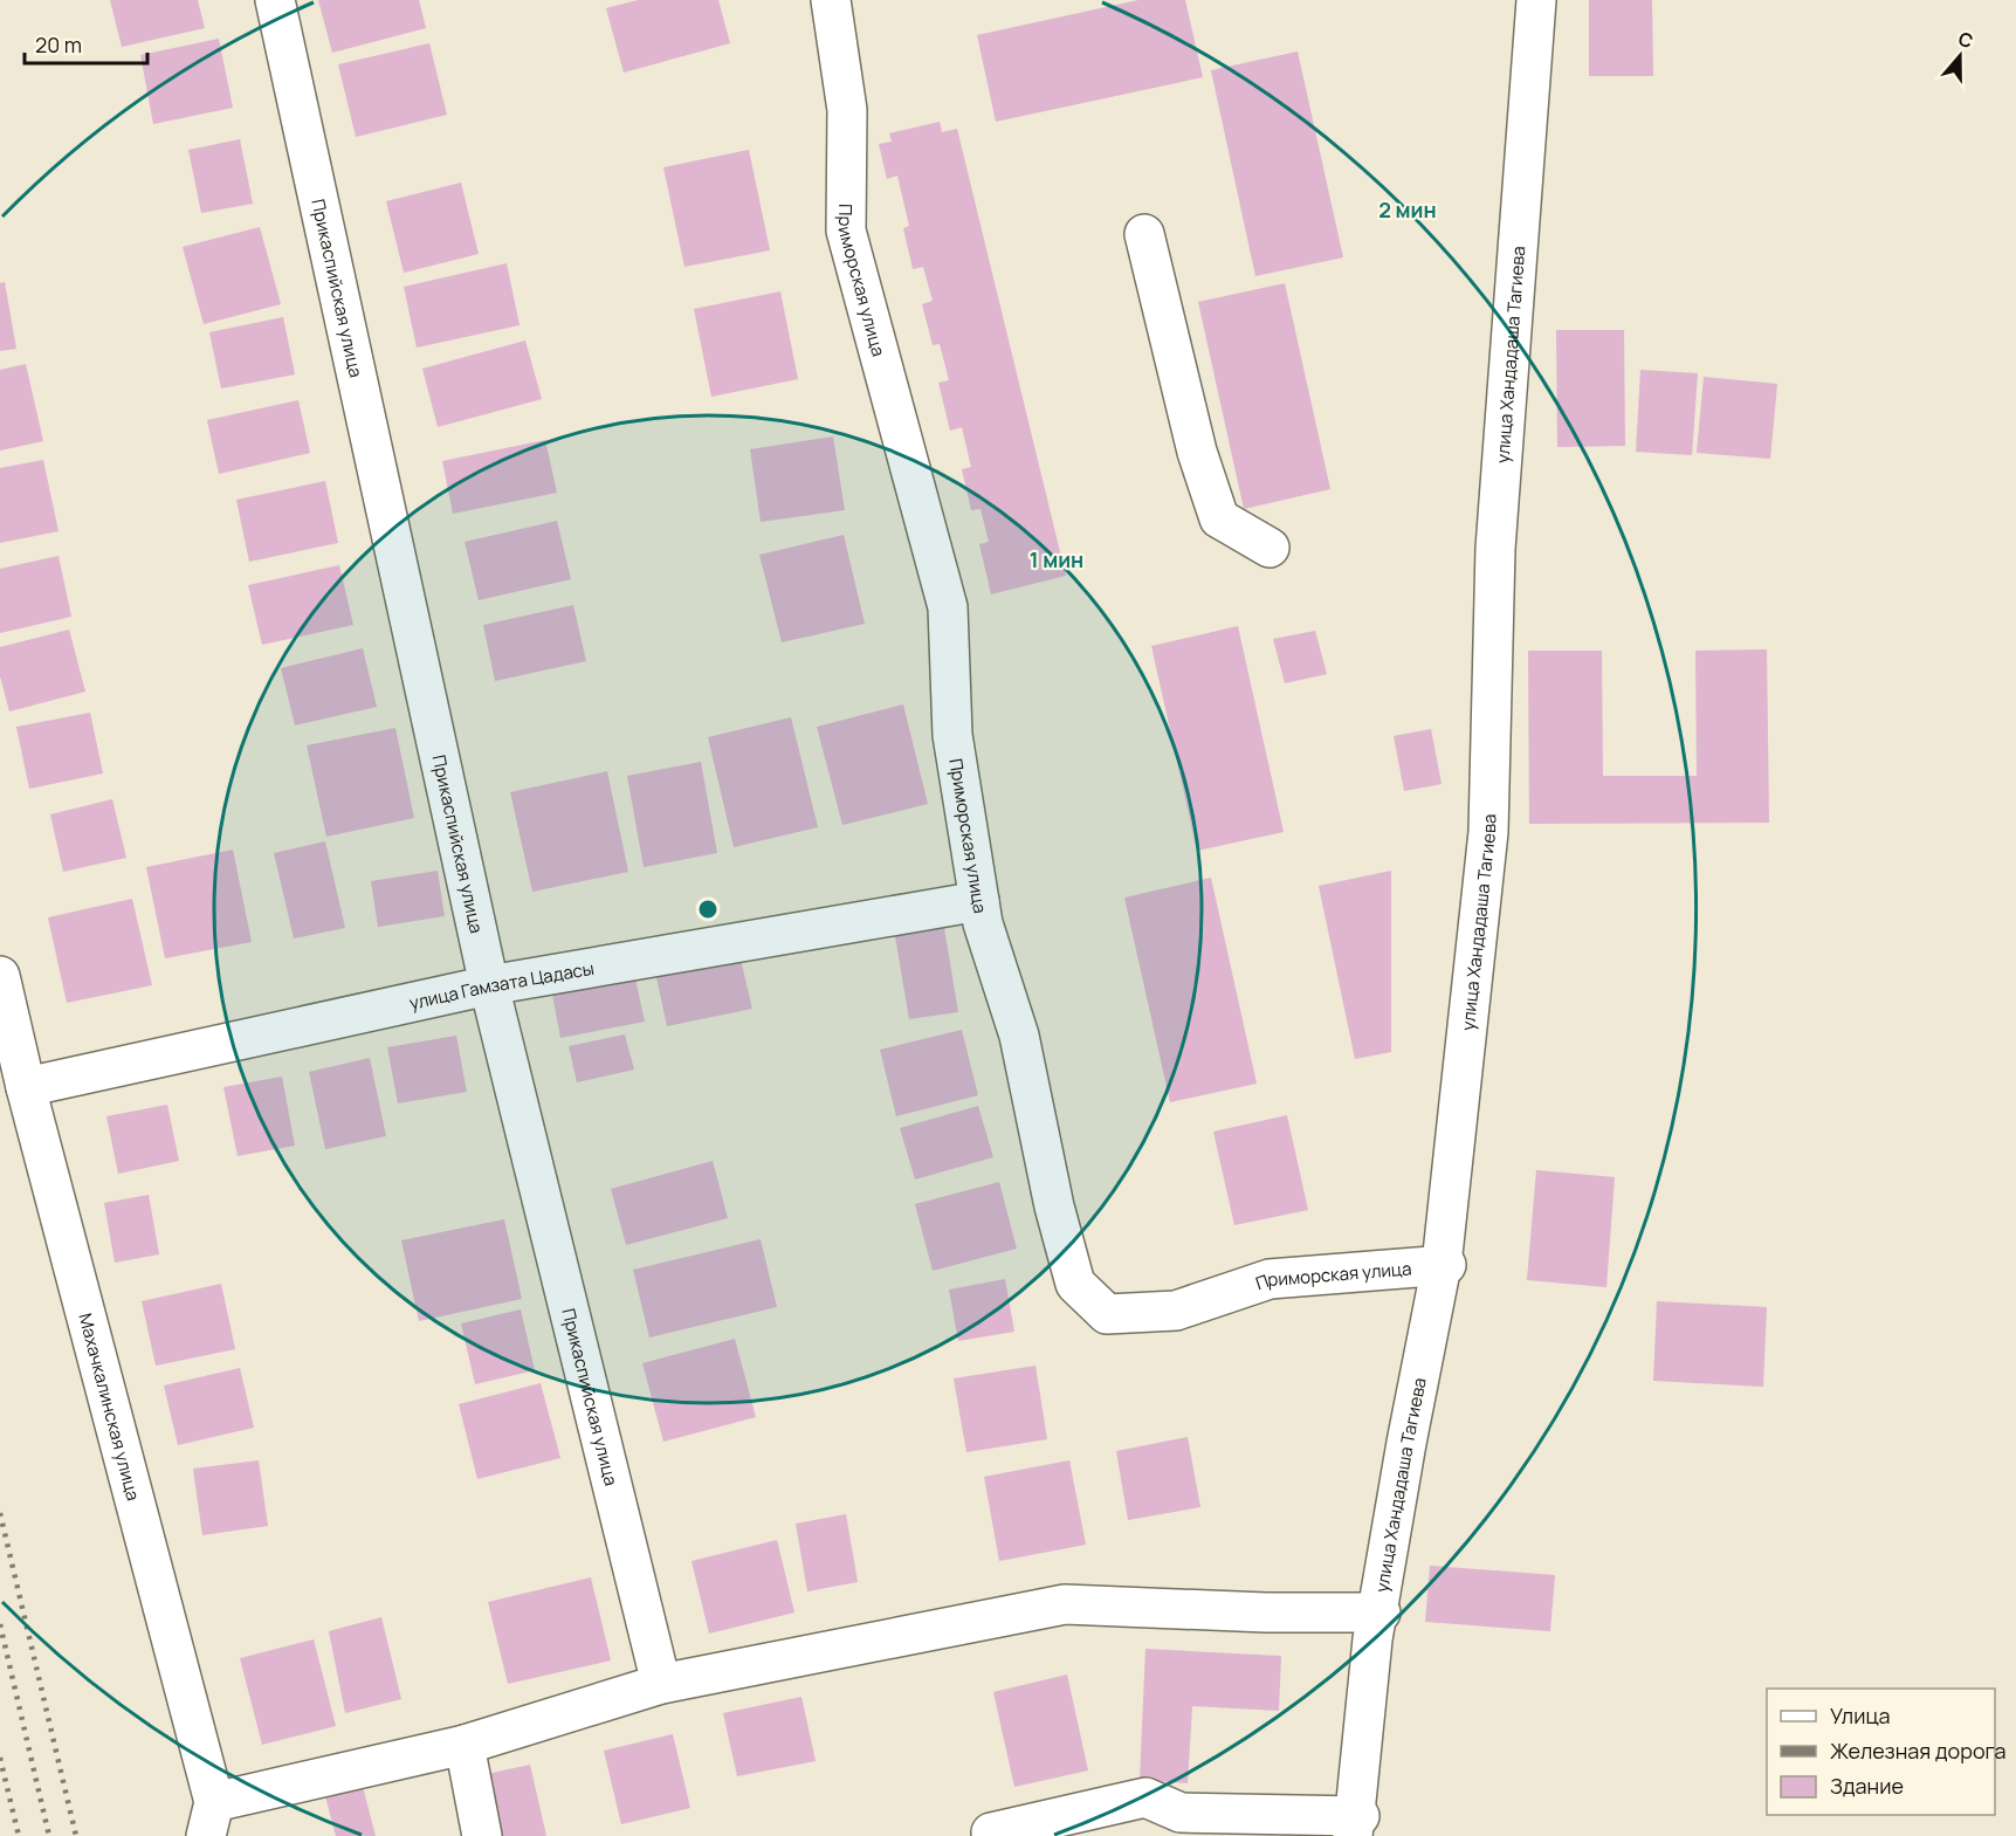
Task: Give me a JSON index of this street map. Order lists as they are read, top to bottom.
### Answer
{
  "streets": {
    "street": [
      "Приморская улица",
      "Прикаспийская улица",
      "улица Хандадаша Тагиева",
      "улица Гамзата Цадасы",
      "Махачкалинская улица"
    ]
  },
  "crossings": [
    ["Приморская улица", "улица Хандадаша Тагиева"],
    ["Приморская улица", "улица Гамзата Цадасы"],
    ["Прикаспийская улица", "улица Гамзата Цадасы"],
    ["улица Гамзата Цадасы", "Махачкалинская улица"]
  ],
  "legend": ["Улица", "Железная дорога", "Здание"],
  "scale_bar": "20 m",
  "north": "top",
  "rings": ["2 мин", "1 мин"]
}
